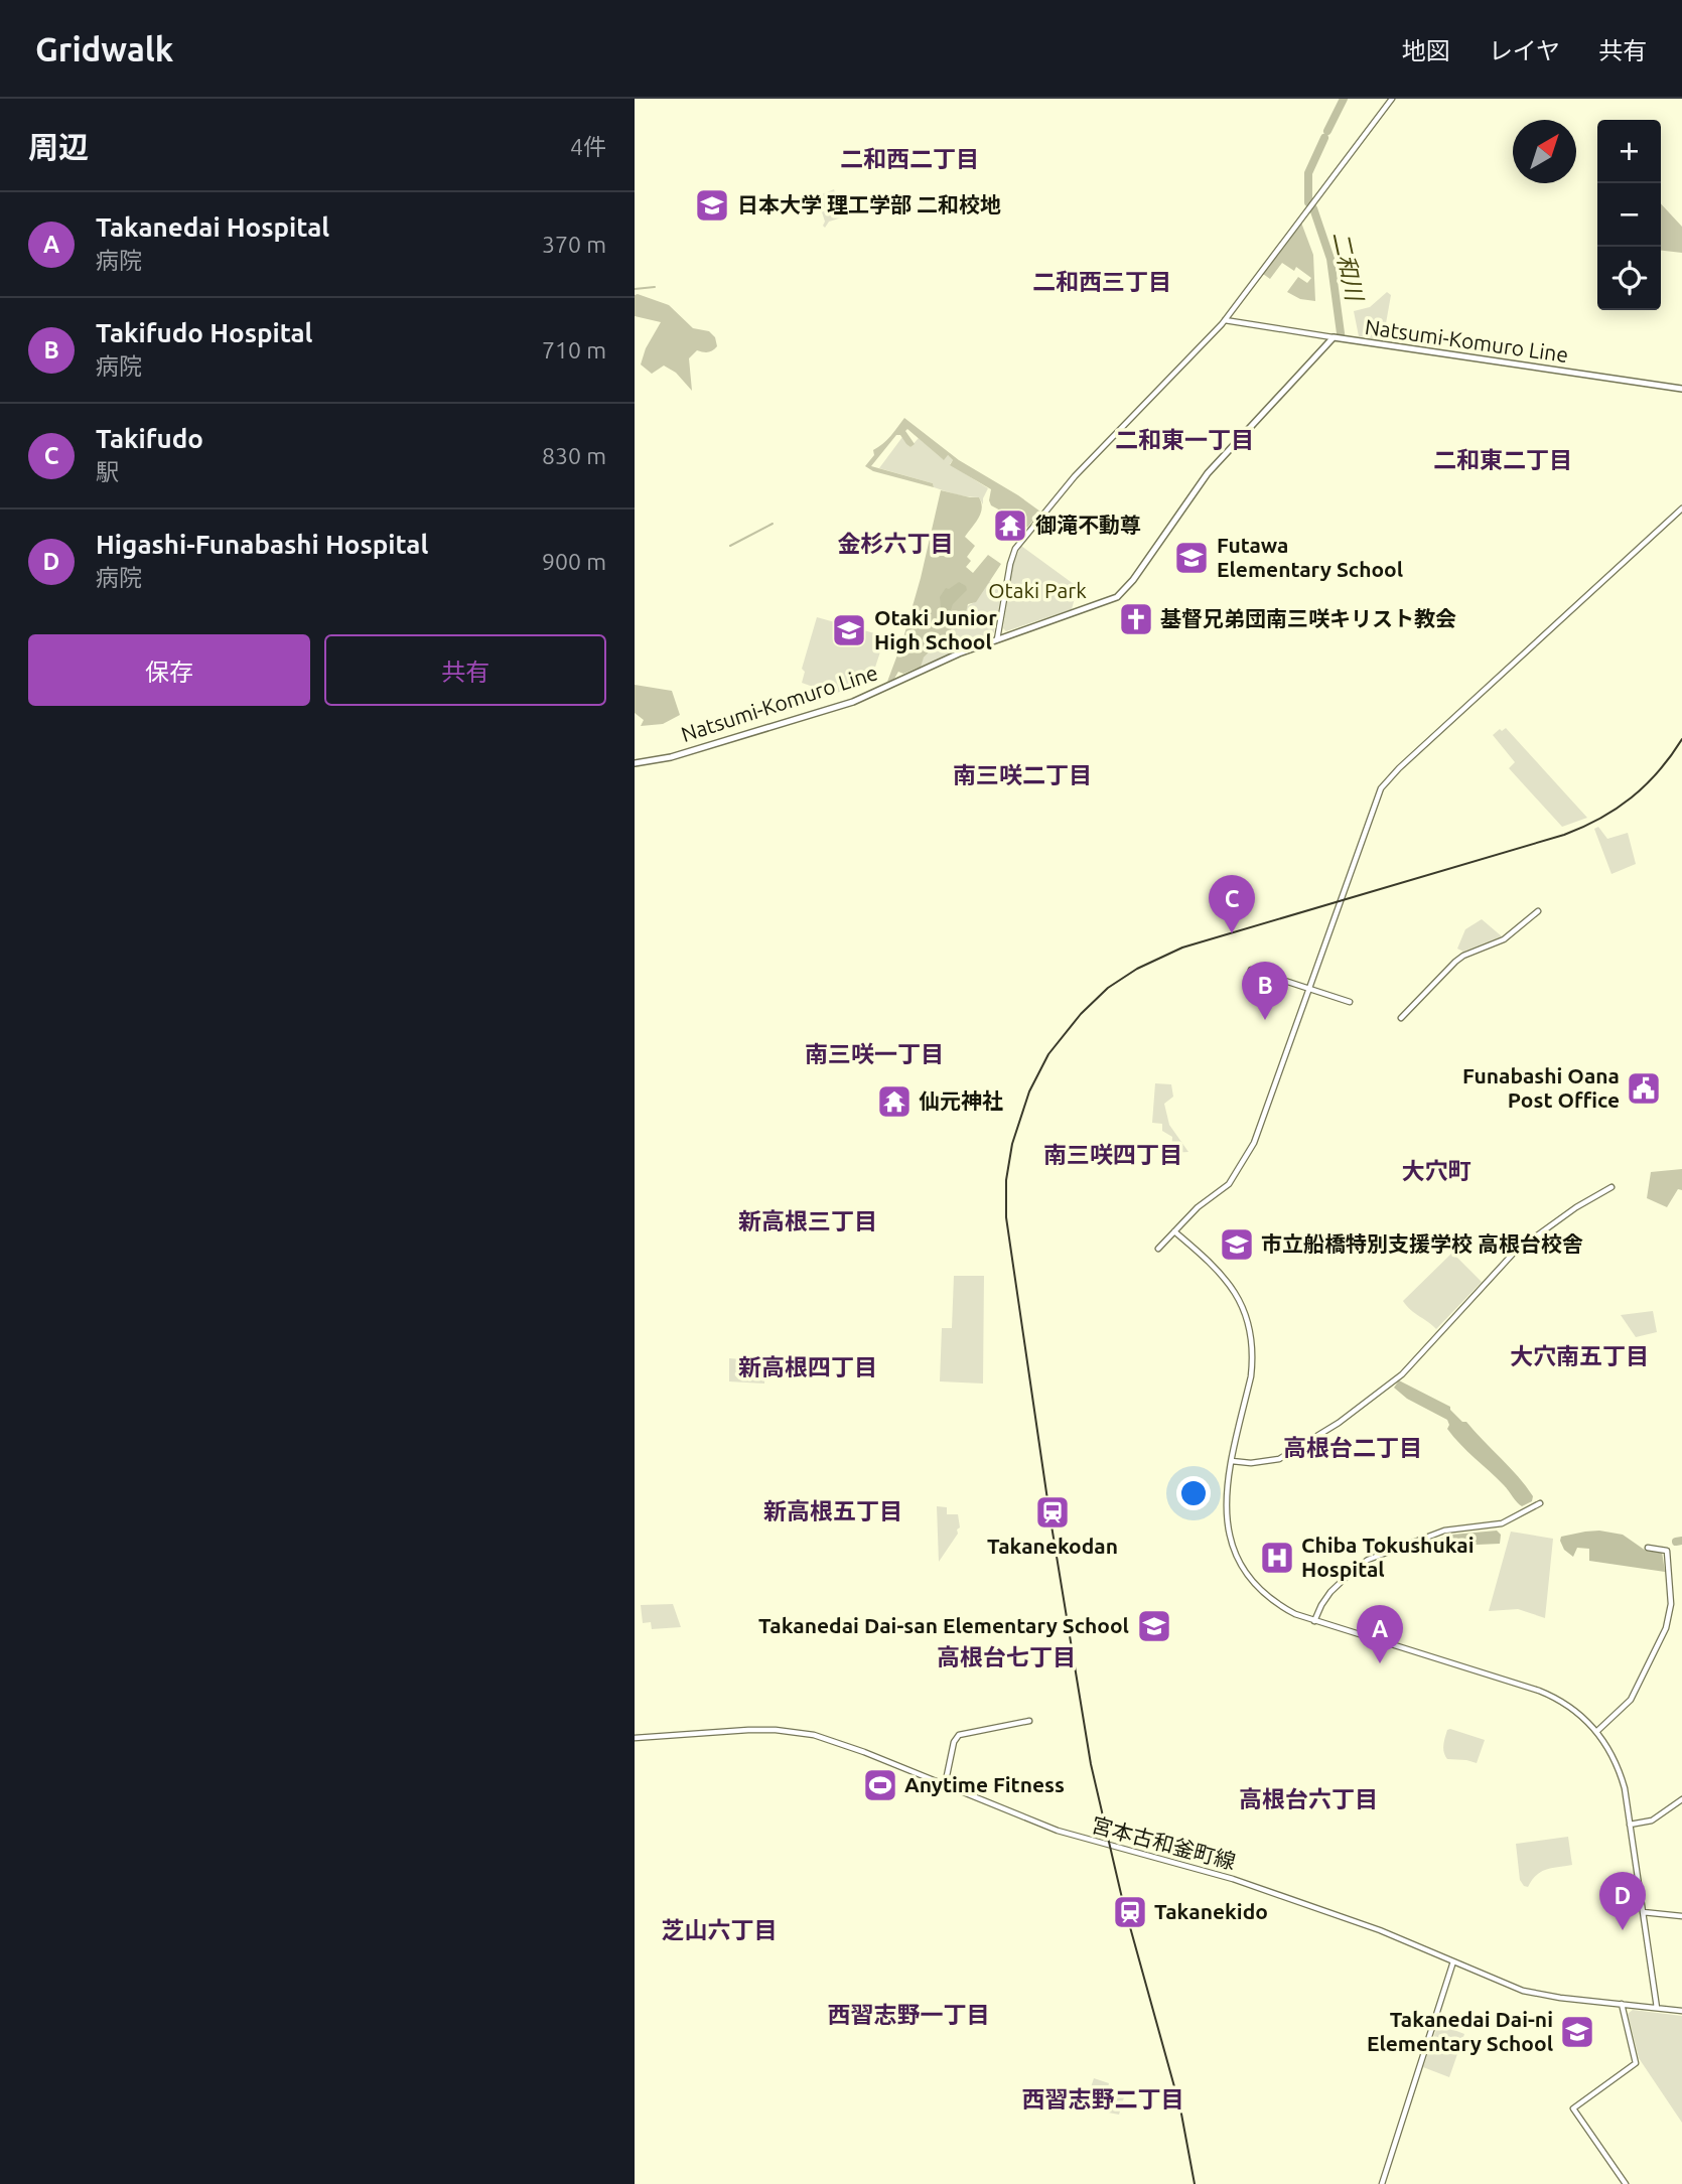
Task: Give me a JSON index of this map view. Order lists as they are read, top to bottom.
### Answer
{
  "streets": {
    "main road": ["Natsumi-Komuro Line"],
    "street": ["宮本古和釜町線"]
  },
  "districts": [
    "二和西二丁目",
    "二和西三丁目",
    "二和東一丁目",
    "二和東二丁目",
    "金杉六丁目",
    "南三咲二丁目",
    "南三咲一丁目",
    "南三咲四丁目",
    "大穴町",
    "新高根三丁目",
    "大穴南五丁目",
    "新高根四丁目",
    "高根台二丁目",
    "新高根五丁目",
    "高根台七丁目",
    "高根台六丁目",
    "芝山六丁目",
    "西習志野一丁目",
    "西習志野二丁目"
  ],
  "water": ["二和川"],
  "parks": ["Otaki Park"],
  "places": {
    "school or university": [
      "日本大学 理工学部 二和校地",
      "Futawa Elementary School",
      "Otaki Junior High School",
      "市立船橋特別支援学校 高根台校舎",
      "Takanedai Dai-san Elementary School",
      "Takanedai Dai-ni Elementary School"
    ],
    "temple": ["御滝不動尊", "仙元神社"],
    "church": ["基督兄弟団南三咲キリスト教会"],
    "public building": ["Funabashi Oana Post Office"],
    "station": ["Takanekodan", "Takanekido"],
    "hospital": ["Chiba Tokushukai Hospital"],
    "sports": ["Anytime Fitness"]
  },
  "north": "top right",
  "page": {
    "header": "Gridwalk",
    "nav": ["地図", "レイヤ", "共有"],
    "heading": ["周辺", "4件"],
    "map_buttons": ["+", "−"],
    "list": [
      {
        "mark": "A",
        "name": "Takanedai Hospital",
        "note": "病院",
        "value": "370 m"
      },
      {
        "mark": "B",
        "name": "Takifudo Hospital",
        "note": "病院",
        "value": "710 m"
      },
      {
        "mark": "C",
        "name": "Takifudo",
        "note": "駅",
        "value": "830 m"
      },
      {
        "mark": "D",
        "name": "Higashi-Funabashi Hospital",
        "note": "病院",
        "value": "900 m"
      }
    ],
    "buttons": ["保存", "共有"],
    "pins": [
      "C",
      "B",
      "A",
      "D"
    ]
  }
}
